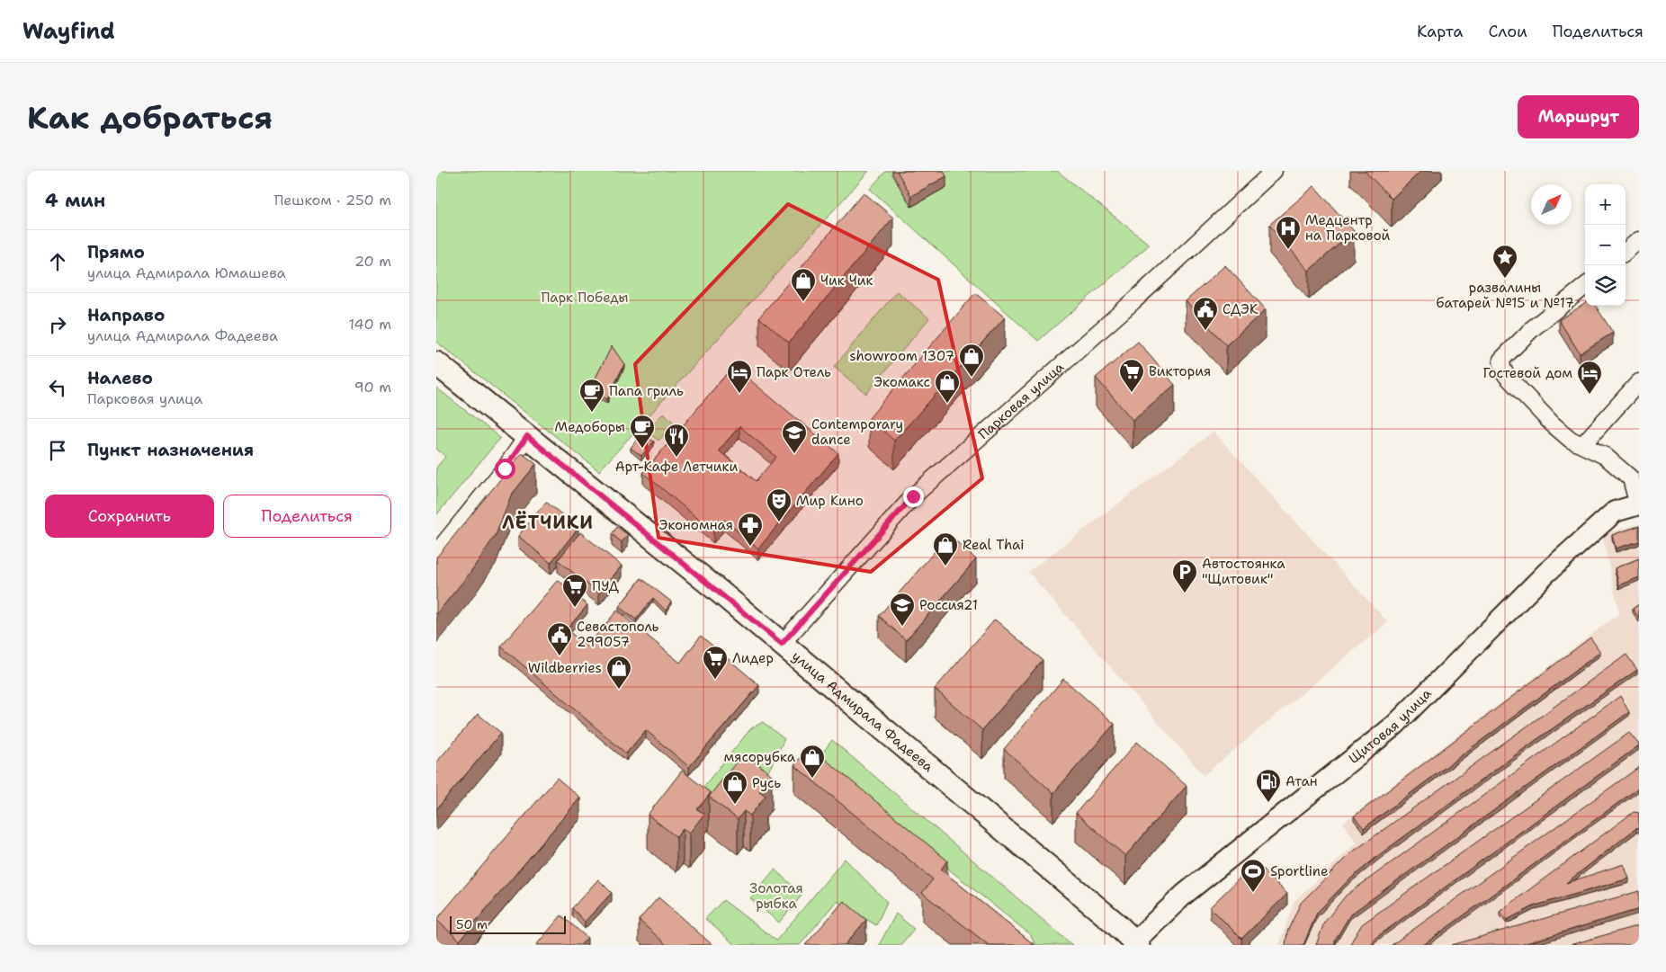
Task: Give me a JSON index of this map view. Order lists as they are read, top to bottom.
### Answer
{
  "streets": {
    "main road": ["улица Адмирала Фадеева"],
    "street": ["Парковая улица", "Щитовая улица"]
  },
  "crossings": [
    ["Парковая улица", "улица Адмирала Фадеева"],
    ["улица Адмирала Фадеева", "Щитовая улица"]
  ],
  "districts": ["ЛЁТЧИКИ"],
  "parks": ["Парк Победы", "Золотая рыбка"],
  "places": {
    "hospital": ["Медцентр на Парковой"],
    "place": ["развалины батарей №15 и №17"],
    "shop": [
      "Чик Чик",
      "showroom 1307",
      "Экомакс",
      "Real Thai",
      "Wildberries",
      "мясорубка",
      "Русь"
    ],
    "public building": ["СДЭК", "Севастополь 299057"],
    "supermarket": ["Виктория", "ПУД", "Лидер"],
    "hotel": ["Парк Отель", "Гостевой дом"],
    "cafe": ["Папа гриль", "Медоборы"],
    "school or university": ["Contemporary dance", "Россия21"],
    "restaurant": ["Арт-Кафе Летчики"],
    "theatre": ["Мир Кино"],
    "pharmacy": ["Экономная"],
    "parking": ["Автостоянка \"Щитовик\""],
    "fuel station": ["Атан"],
    "sports": ["Sportline"]
  },
  "scale_bar": "50 m",
  "north": "top right",
  "page": {
    "header": "Wayfind",
    "nav": ["Карта", "Слои", "Поделиться"],
    "buttons": [
      "Маршрут",
      ["Сохранить", "Поделиться"]
    ],
    "title": "Как добраться",
    "heading": ["4 мин", "Пешком · 250 m"],
    "map_buttons": ["+", "−"],
    "list": [
      ["Прямо", "улица Адмирала Юмашева", "20 m"],
      ["Направо", "улица Адмирала Фадеева", "140 m"],
      ["Налево", "Парковая улица", "90 m"],
      "Пункт назначения"
    ],
    "scale": "50 m"
  }
}
